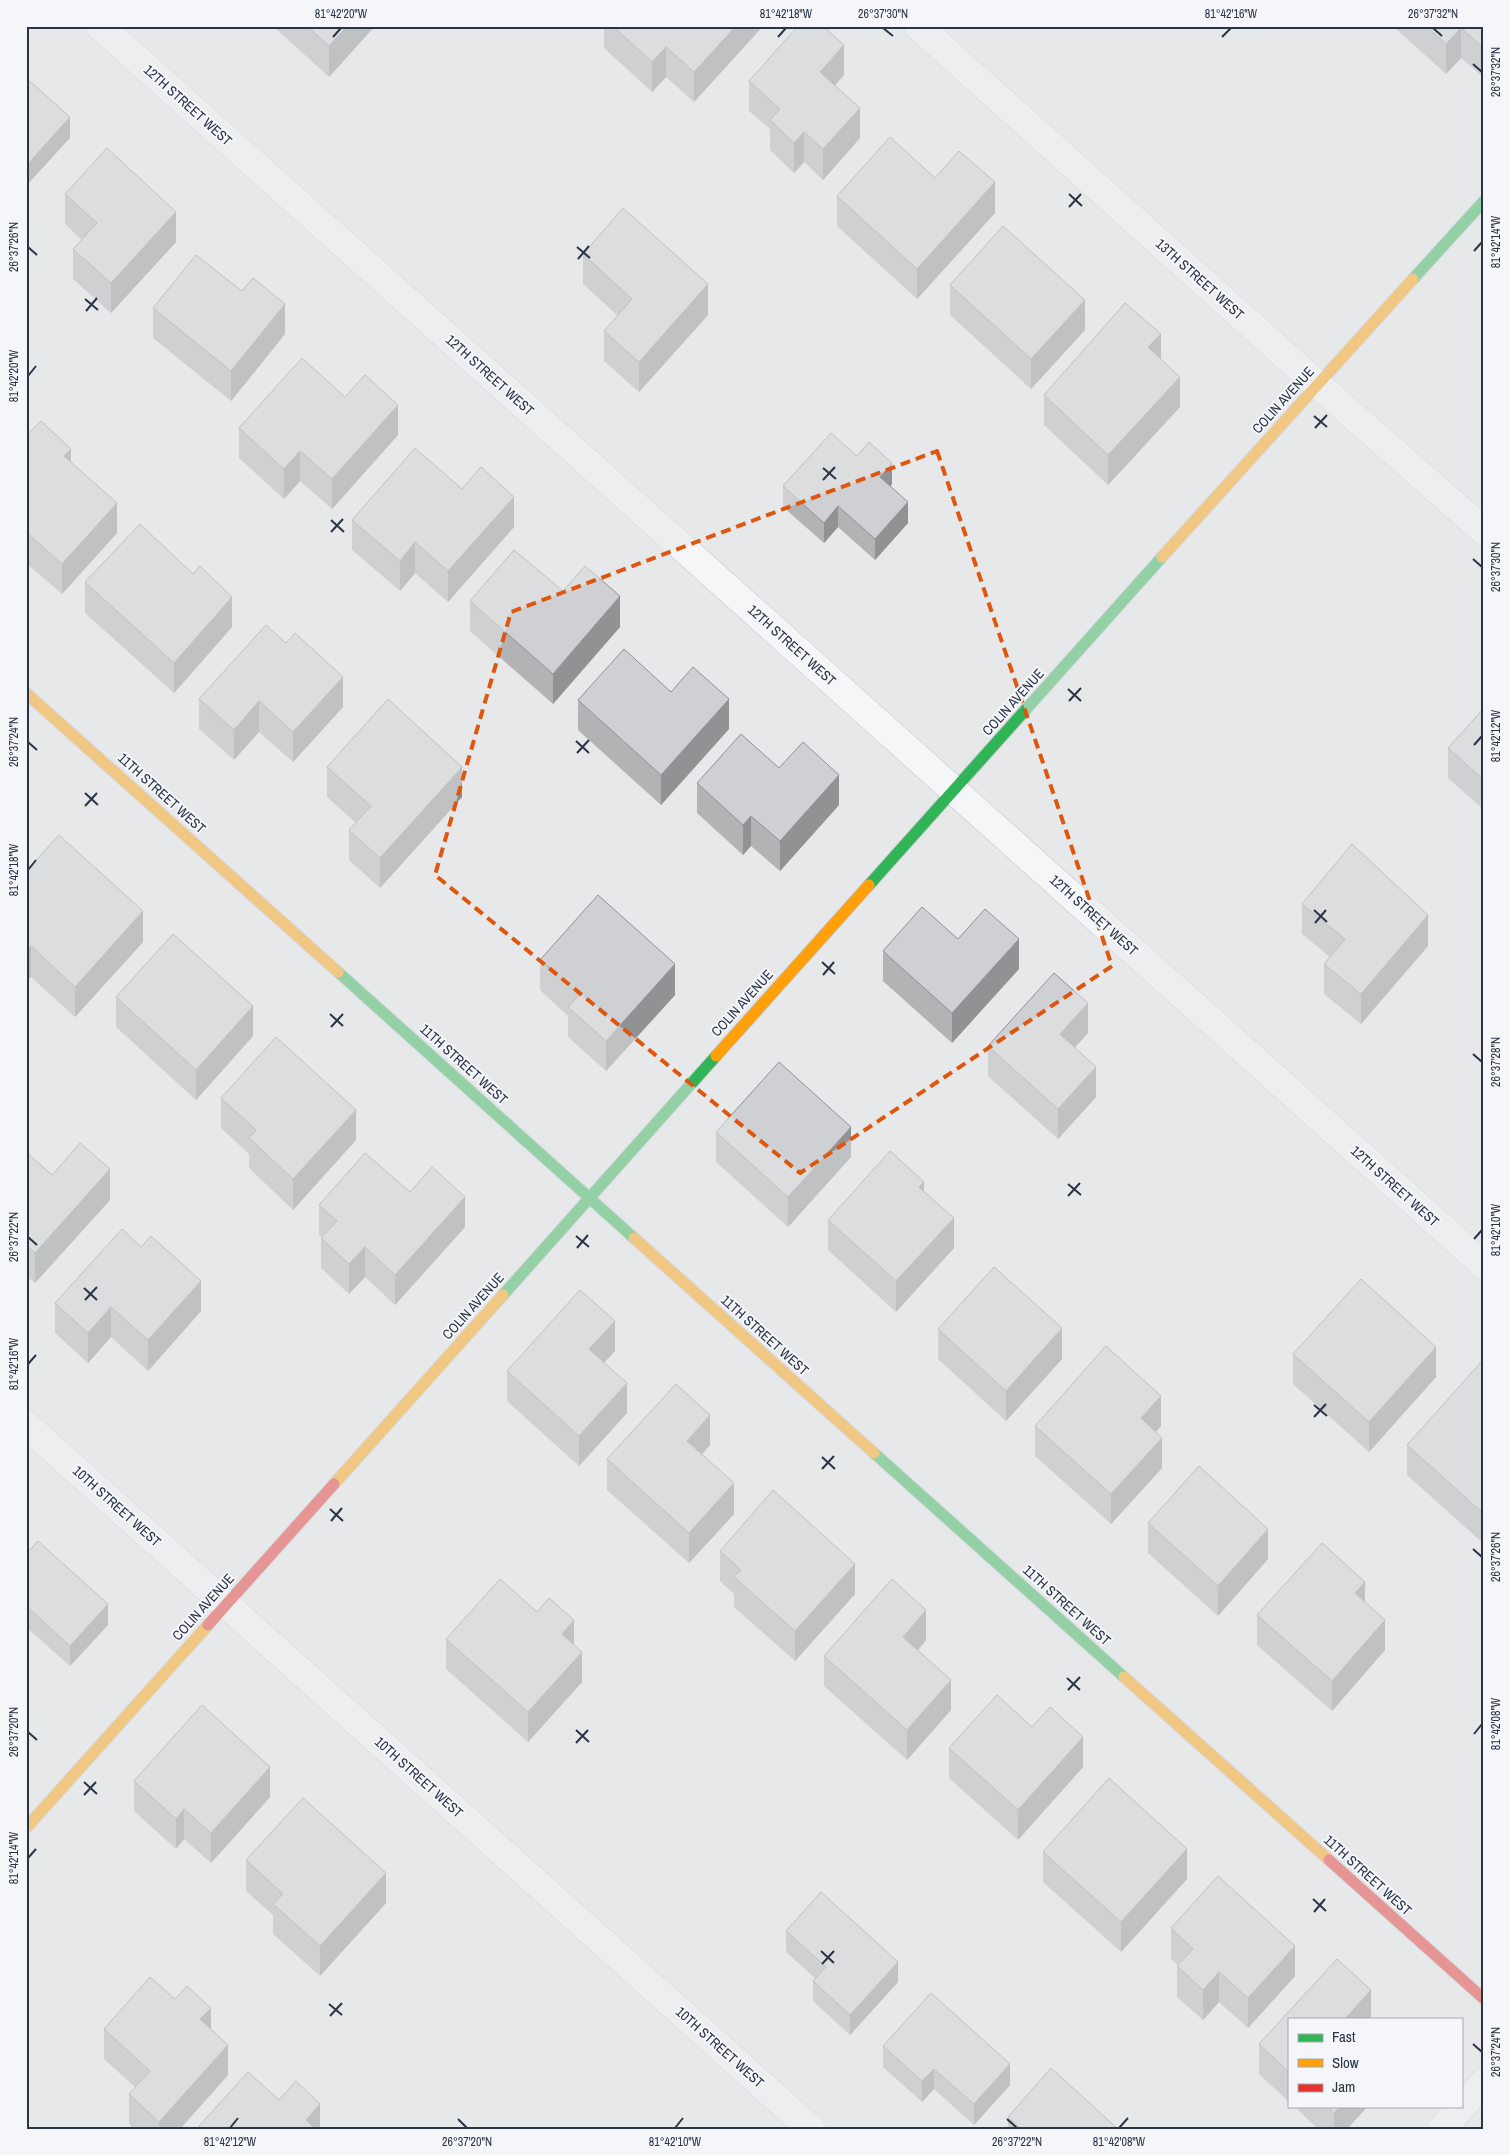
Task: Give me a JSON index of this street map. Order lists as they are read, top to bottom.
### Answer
{
  "streets": {
    "street": [
      "12TH STREET WEST",
      "13TH STREET WEST",
      "COLIN AVENUE",
      "11TH STREET WEST",
      "10TH STREET WEST"
    ]
  },
  "crossings": [
    ["12TH STREET WEST", "COLIN AVENUE"],
    ["13TH STREET WEST", "COLIN AVENUE"],
    ["COLIN AVENUE", "11TH STREET WEST"],
    ["COLIN AVENUE", "10TH STREET WEST"]
  ],
  "legend": ["Fast", "Slow", "Jam"],
  "coordinates": [
    "81°42'20\"W",
    "81°42'18\"W",
    "26°37'30\"N",
    "81°42'16\"W",
    "26°37'32\"N",
    "81°42'14\"W",
    "26°37'26\"N",
    "81°42'12\"W",
    "26°37'24\"N",
    "26°37'28\"N",
    "81°42'10\"W",
    "26°37'22\"N",
    "81°42'08\"W",
    "26°37'20\"N"
  ]
}
